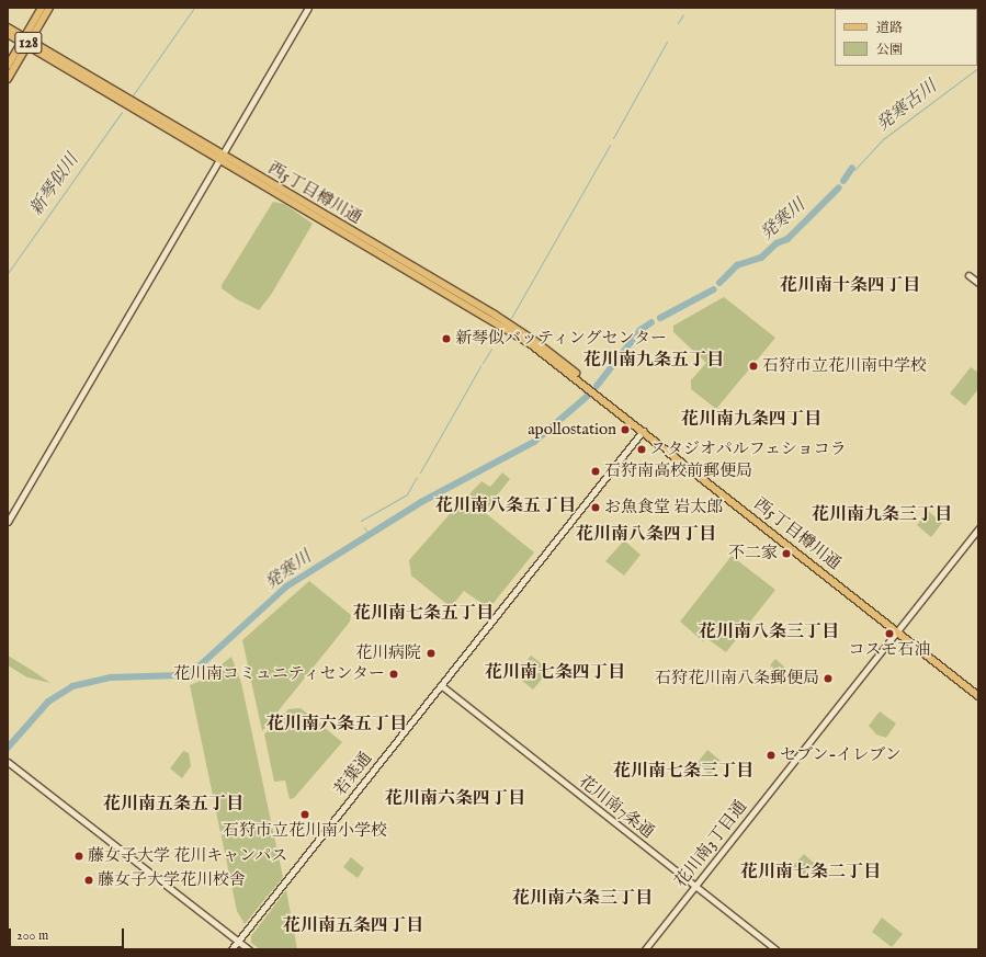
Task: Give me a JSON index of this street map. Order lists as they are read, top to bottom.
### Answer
{
  "streets": {
    "main road": ["128", "西5丁目樽川通"],
    "street": ["若葉通", "花川南7条通", "花川南3丁目通"]
  },
  "crossings": [
    ["128", "西5丁目樽川通"],
    ["西5丁目樽川通", "若葉通"],
    ["西5丁目樽川通", "花川南3丁目通"],
    ["若葉通", "花川南7条通"],
    ["花川南7条通", "花川南3丁目通"]
  ],
  "districts": [
    "花川南十条四丁目",
    "花川南九条五丁目",
    "花川南九条四丁目",
    "花川南八条五丁目",
    "花川南九条三丁目",
    "花川南八条四丁目",
    "花川南七条五丁目",
    "花川南八条三丁目",
    "花川南七条四丁目",
    "花川南六条五丁目",
    "花川南七条三丁目",
    "花川南六条四丁目",
    "花川南五条五丁目",
    "花川南七条二丁目",
    "花川南六条三丁目",
    "花川南五条四丁目"
  ],
  "water": ["発寒古川", "新琴似川", "発寒川"],
  "places": [
    "新琴似バッティングセンター",
    "石狩市立花川南中学校",
    "apollostation",
    "スタジオパルフェショコラ",
    "石狩南高校前郵便局",
    "お魚食堂 岩太郎",
    "不二家",
    "コスモ石油",
    "花川病院",
    "花川南コミュニティセンター",
    "石狩花川南八条郵便局",
    "セブン-イレブン",
    "石狩市立花川南小学校",
    "藤女子大学 花川キャンパス",
    "藤女子大学花川校舎"
  ],
  "legend": ["道路", "公園"],
  "scale_bar": "200 m"
}
